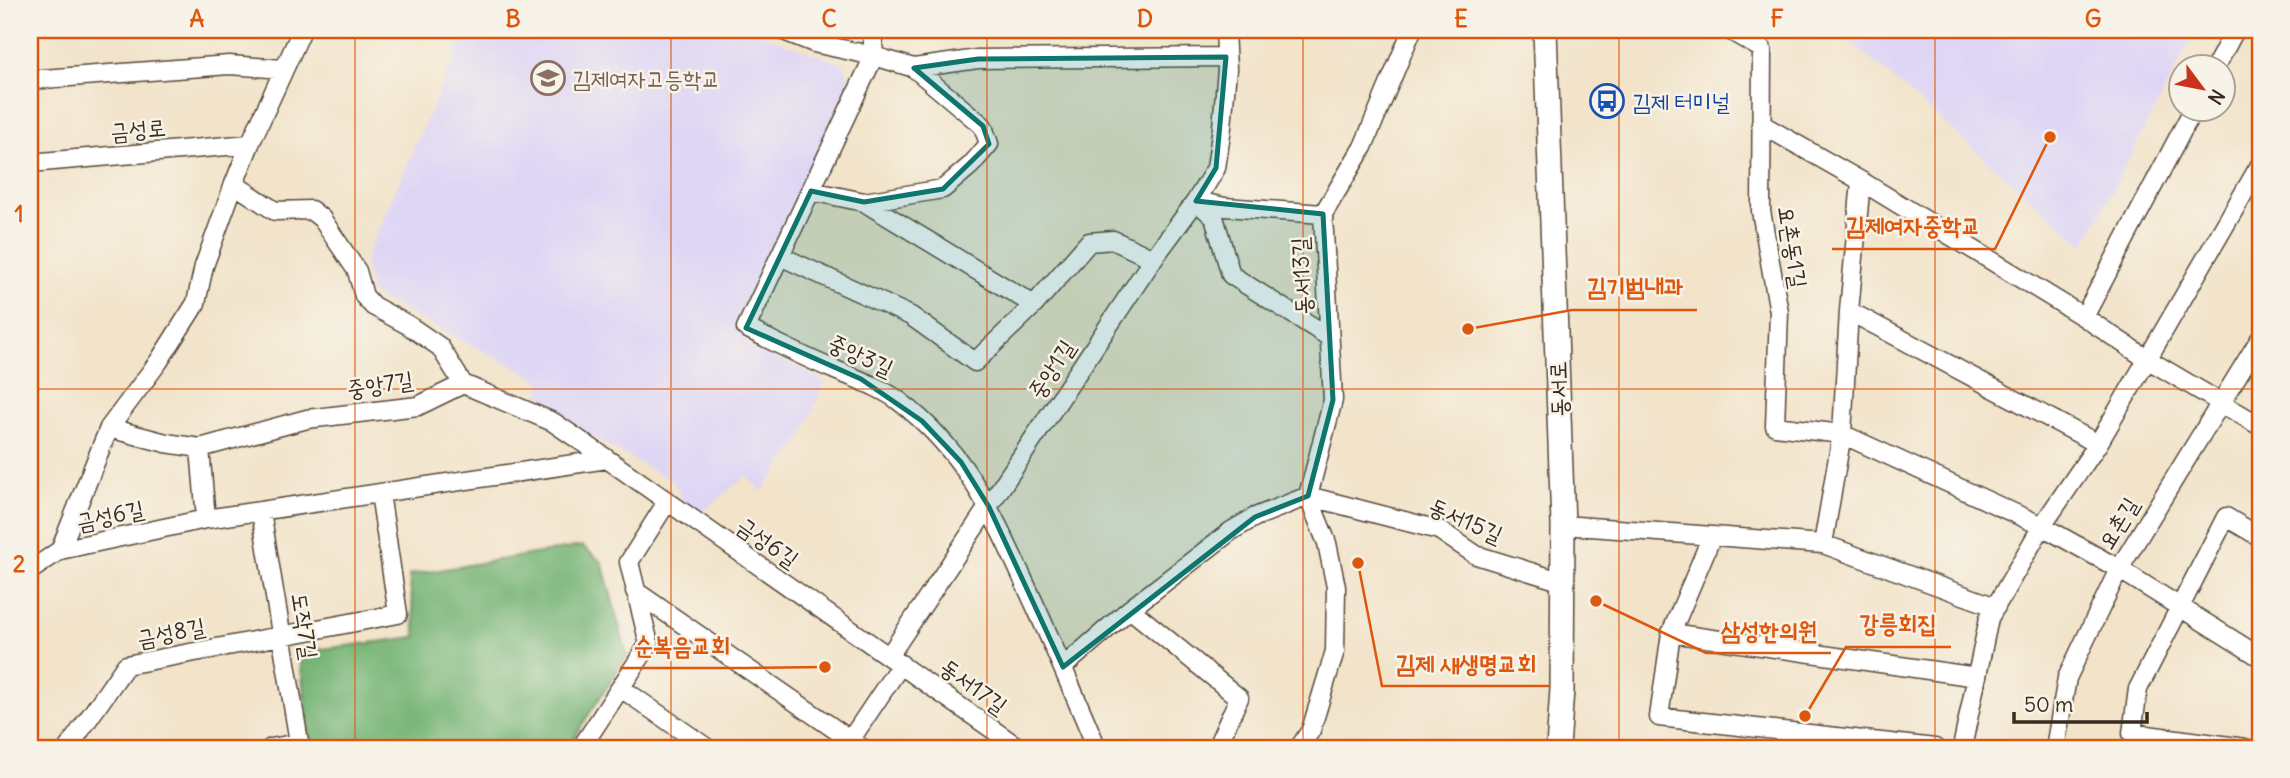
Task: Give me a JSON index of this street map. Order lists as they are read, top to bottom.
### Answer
{
  "streets": {
    "main road": ["동서로"],
    "street": [
      "금성로",
      "요촌동1길",
      "동서13길",
      "중앙3길",
      "중앙1길",
      "중앙7길",
      "금성6길",
      "동서15길",
      "요촌길",
      "도작7길",
      "금성8길",
      "동서17길"
    ]
  },
  "crossings": [
    ["요촌동1길", "요촌길"],
    ["동서13길", "동서15길"],
    ["중앙3길", "중앙1길"],
    ["중앙1길", "금성6길"],
    ["중앙1길", "동서17길"],
    ["중앙7길", "금성6길"],
    ["동서로", "동서15길"],
    ["금성6길", "도작7길"],
    ["금성6길", "동서17길"],
    ["도작7길", "금성8길"]
  ],
  "places": {
    "school or university": ["김제여자고등학교"],
    "bus stop": ["김제 터미널"],
    "other": [
      "김제여자중학교",
      "김기범내과",
      "김제 새생명교회",
      "삼성한의원",
      "순복음교회",
      "강릉회집"
    ]
  },
  "scale_bar": "50 m",
  "north": "bottom right",
  "grid": {
    "columns": [
      "A",
      "B",
      "C",
      "D",
      "E",
      "F",
      "G"
    ],
    "rows": ["1", "2"]
  }
}
